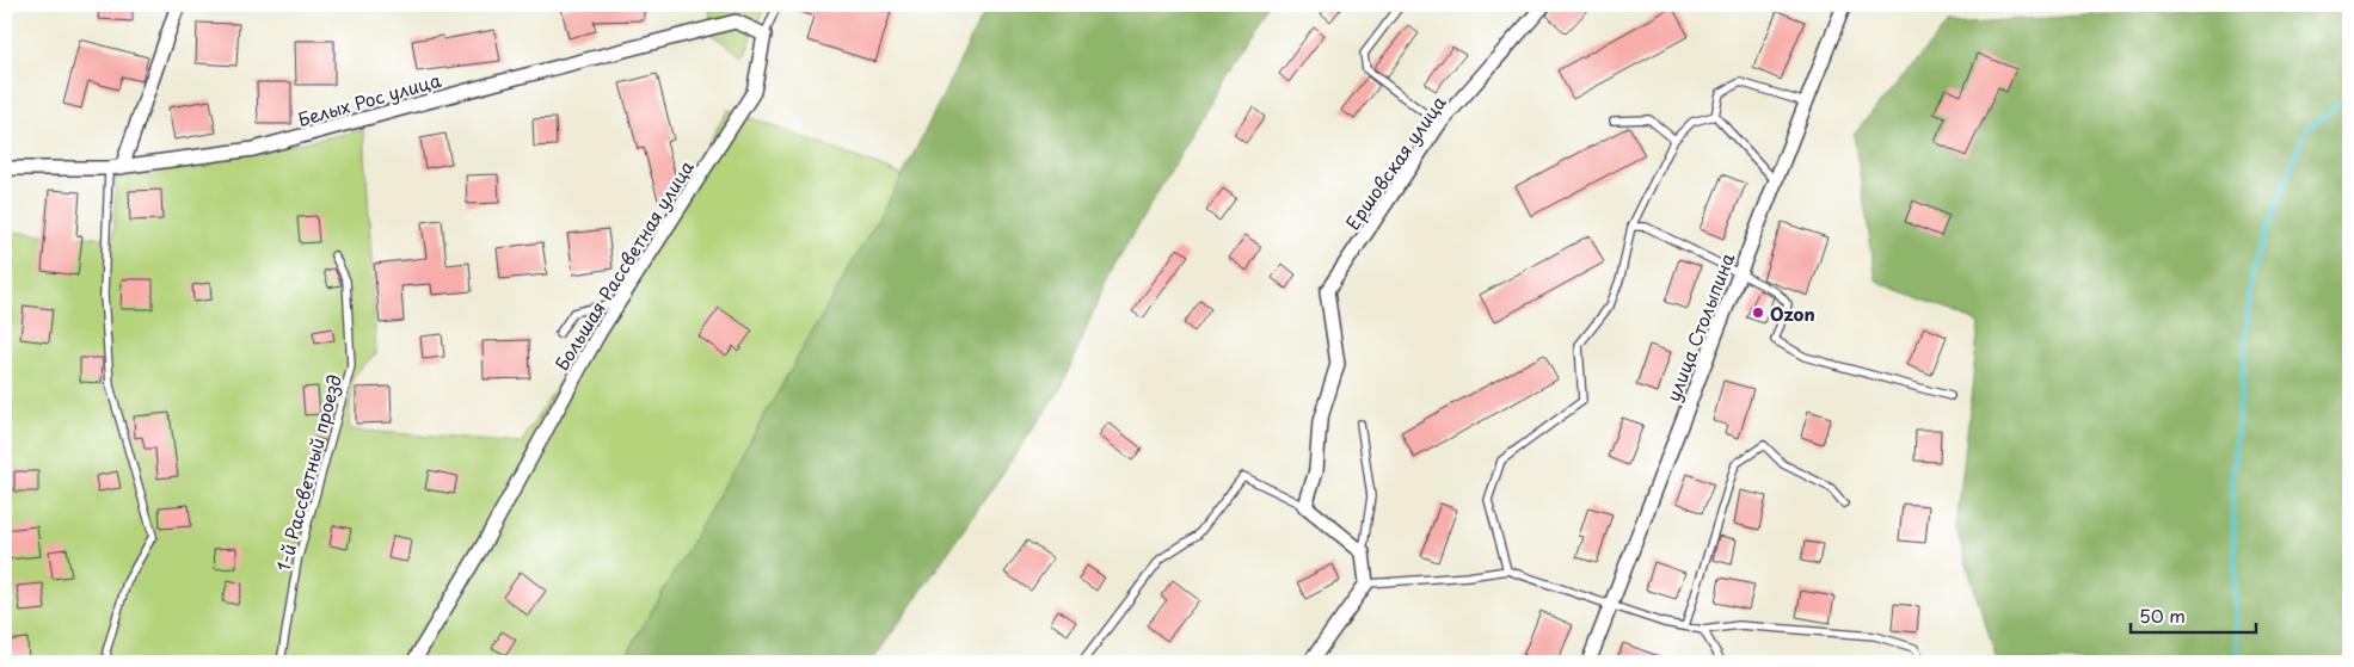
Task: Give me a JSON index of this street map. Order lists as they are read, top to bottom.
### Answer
{
  "streets": {
    "street": [
      "Белых Рос улица",
      "Ершовская улица",
      "Большая Рассветная улица",
      "улица Столыпина"
    ],
    "lane": ["1-й Рассветный проезд"]
  },
  "crossings": [
    ["Белых Рос улица", "Большая Рассветная улица"]
  ],
  "places": ["Ozon"],
  "scale_bar": "50 m"
}
